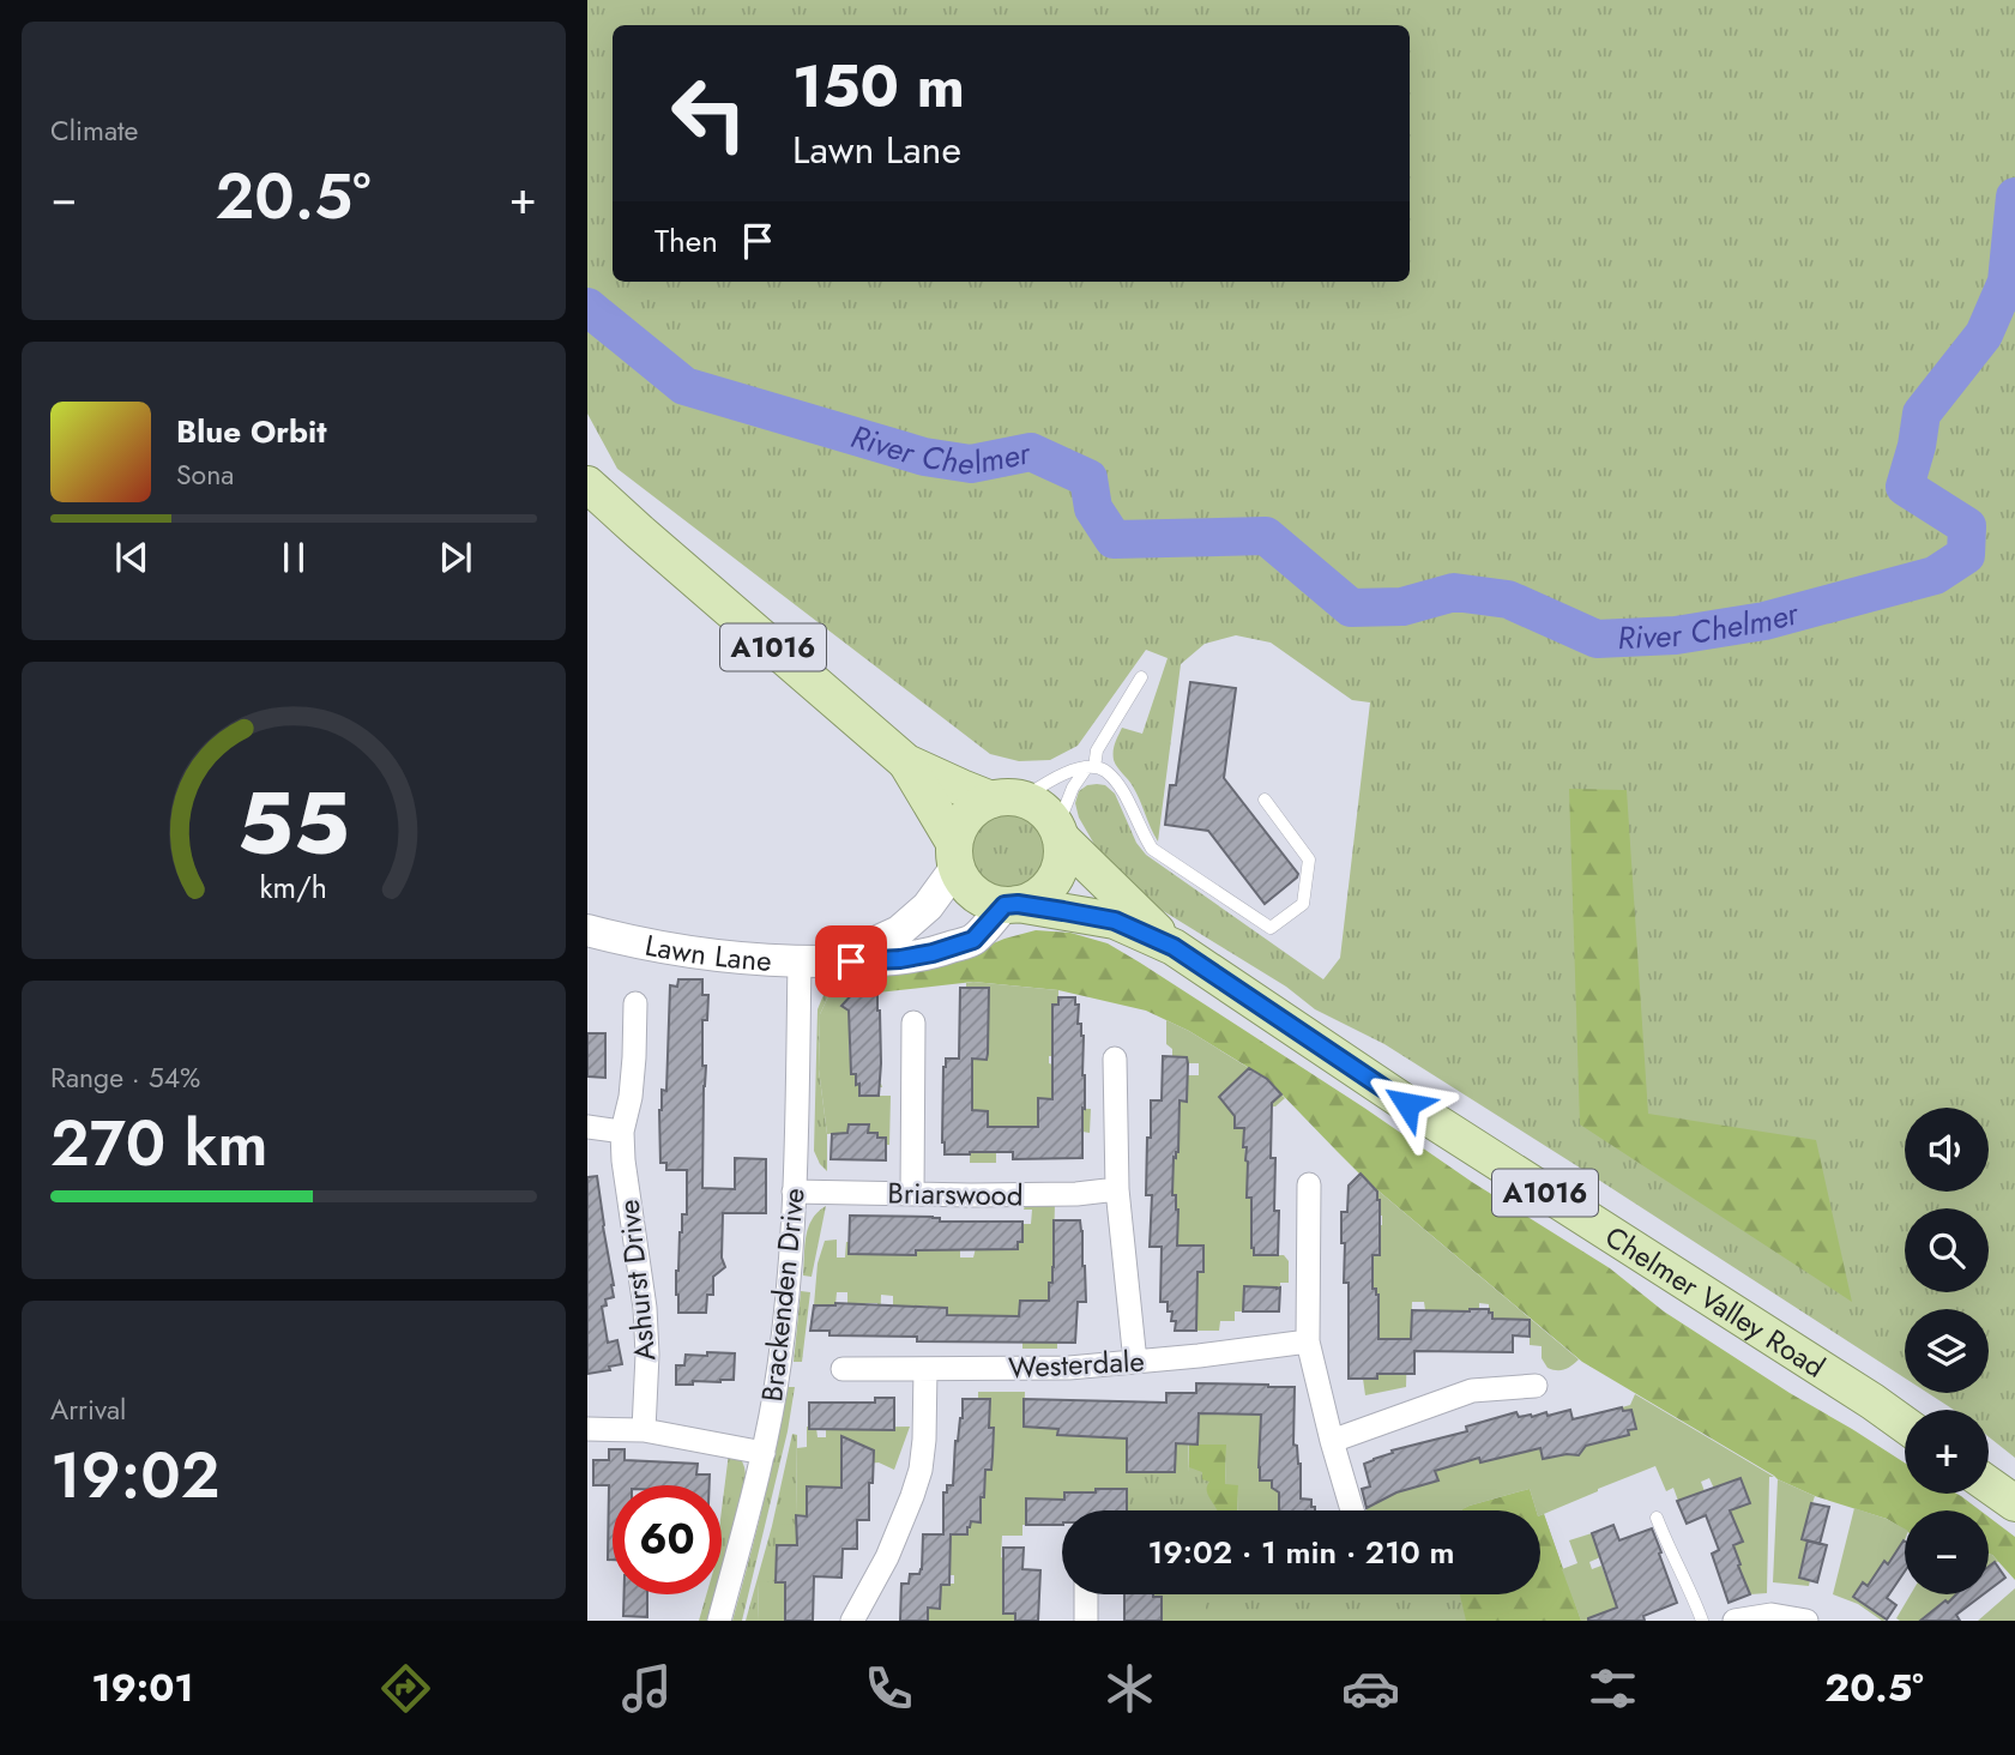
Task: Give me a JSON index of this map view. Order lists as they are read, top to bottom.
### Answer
{
  "streets": {
    "main road": ["A1016", "Chelmer Valley Road"],
    "street": [
      "Lawn Lane",
      "Briarswood",
      "Ashurst Drive",
      "Brackenden Drive",
      "Westerdale"
    ]
  },
  "crossings": [
    ["A1016", "Lawn Lane"],
    ["A1016", "Chelmer Valley Road"],
    ["Lawn Lane", "Brackenden Drive"],
    ["Lawn Lane", "Chelmer Valley Road"],
    ["Briarswood", "Brackenden Drive"]
  ],
  "water": ["River Chelmer"],
  "page": {
    "tile": [
      "Climate",
      ["Range · 54%", "270 km"],
      ["Arrival", "19:02"]
    ],
    "turn": ["150 m", "Lawn Lane"],
    "heat": ["−", "20.5°", "+"],
    "then": "Then",
    "song": ["Blue Orbit", "Sona"],
    "map_buttons": ["+", "−"],
    "limit": "60",
    "trip": "19:02 · 1 min · 210 m",
    "tabs": ["19:01", "20.5°"],
    "gauge": ["55", "km/h"]
  }
}
